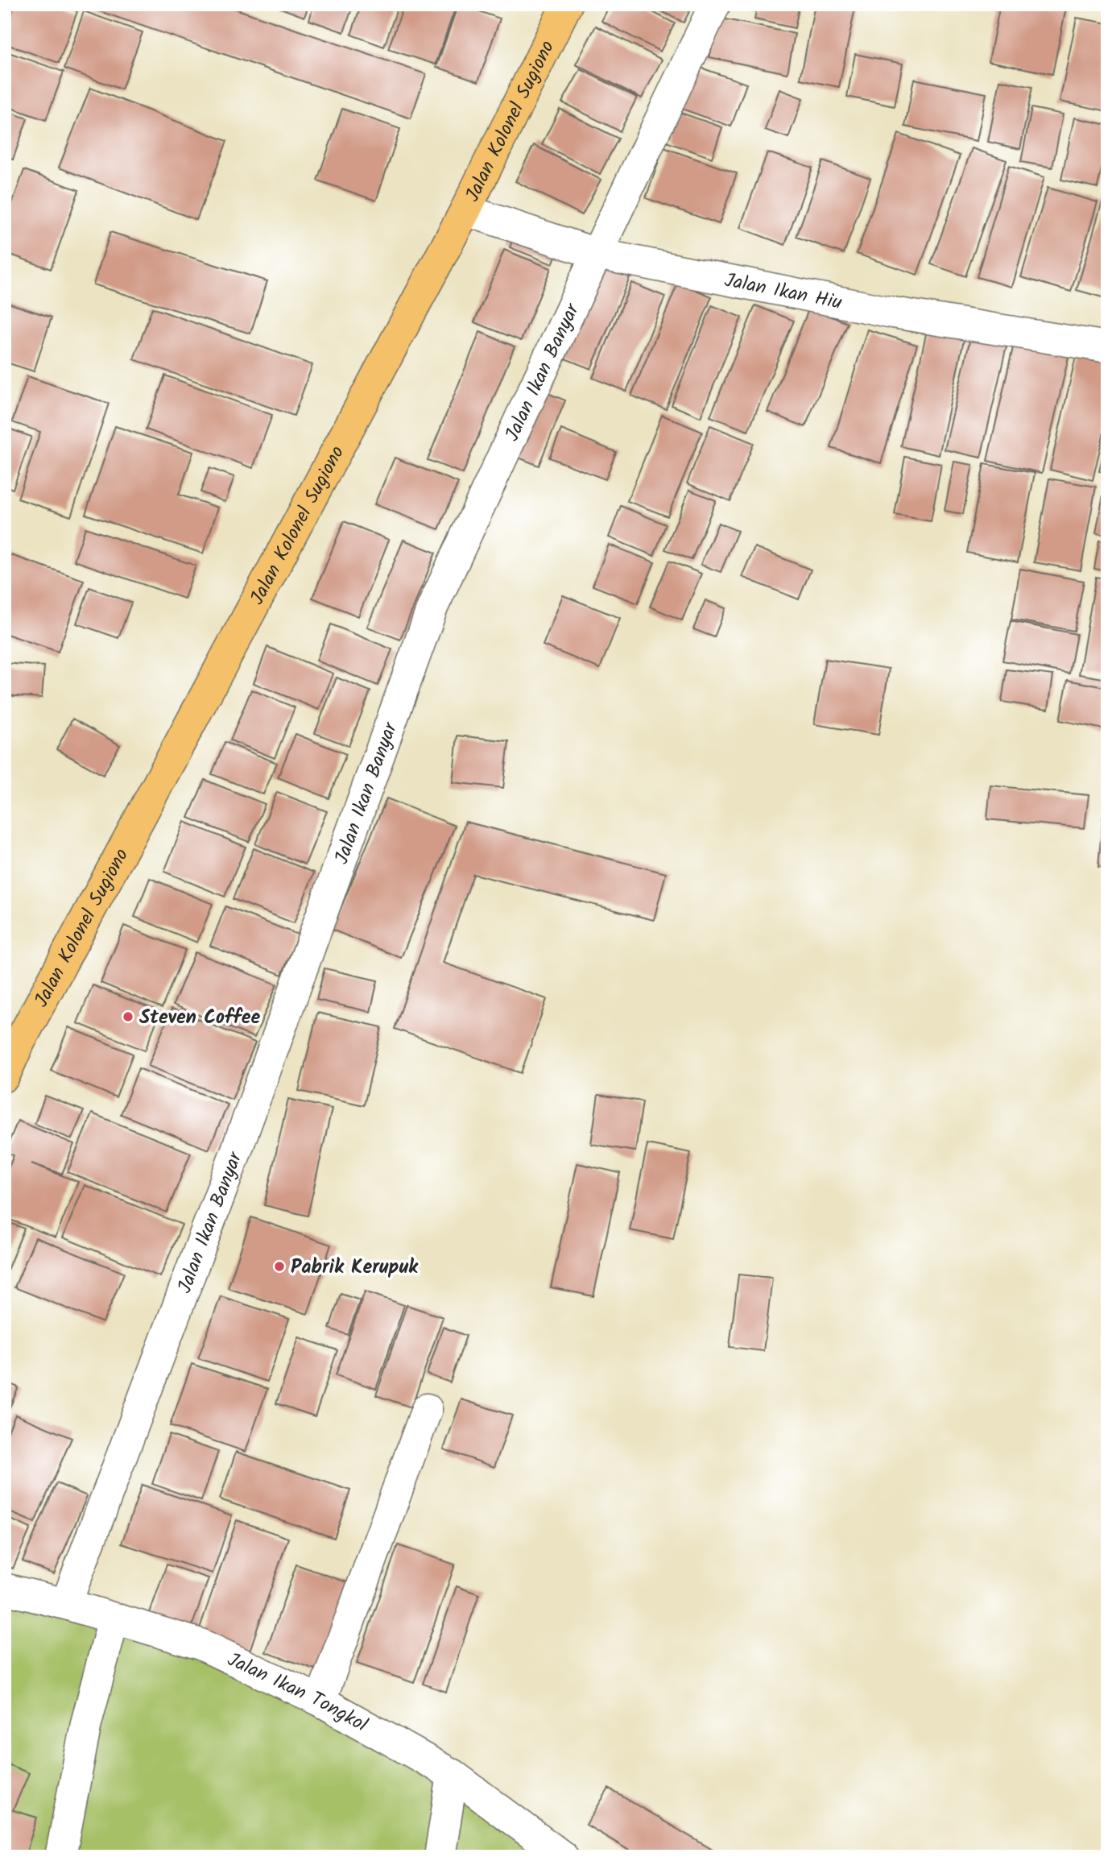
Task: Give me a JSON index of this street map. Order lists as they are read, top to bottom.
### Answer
{
  "streets": {
    "main road": ["Jalan Kolonel Sugiono"],
    "street": ["Jalan Ikan Hiu", "Jalan Ikan Banyar", "Jalan Ikan Tongkol"]
  },
  "crossings": [
    ["Jalan Kolonel Sugiono", "Jalan Ikan Hiu"],
    ["Jalan Ikan Hiu", "Jalan Ikan Banyar"],
    ["Jalan Ikan Banyar", "Jalan Ikan Tongkol"]
  ],
  "places": ["Steven Coffee", "Pabrik Kerupuk"]
}
